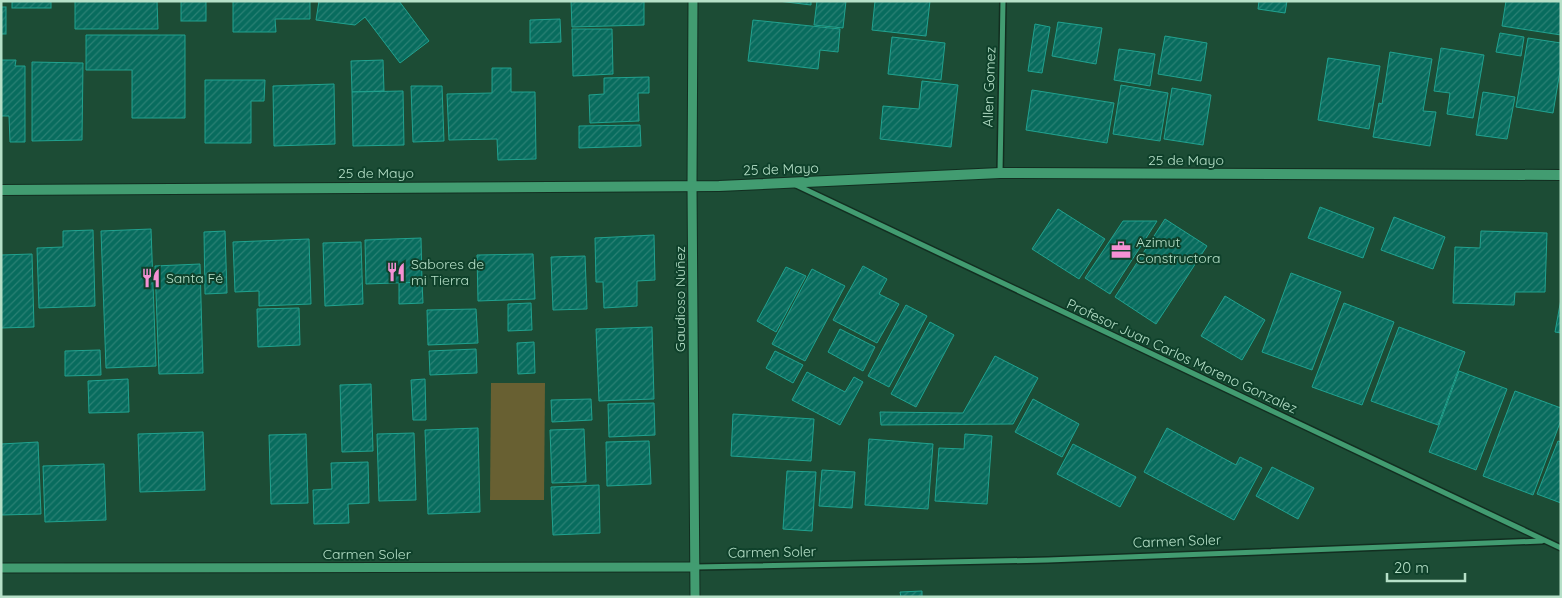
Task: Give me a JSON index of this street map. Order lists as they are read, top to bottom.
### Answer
{
  "streets": {
    "main road": ["25 de Mayo"],
    "street": [
      "Allen Gomez",
      "Gaudioso Núñez",
      "Profesor Juan Carlos Moreno Gonzalez",
      "Carmen Soler"
    ]
  },
  "crossings": [
    ["Allen Gomez", "25 de Mayo"],
    ["25 de Mayo", "Gaudioso Núñez"],
    ["25 de Mayo", "Profesor Juan Carlos Moreno Gonzalez"],
    ["Gaudioso Núñez", "Carmen Soler"],
    ["Profesor Juan Carlos Moreno Gonzalez", "Carmen Soler"]
  ],
  "places": {
    "office": ["Azimut Constructora"],
    "restaurant": ["Sabores de mi Tierra", "Santa Fé"]
  },
  "scale_bar": "20 m"
}
